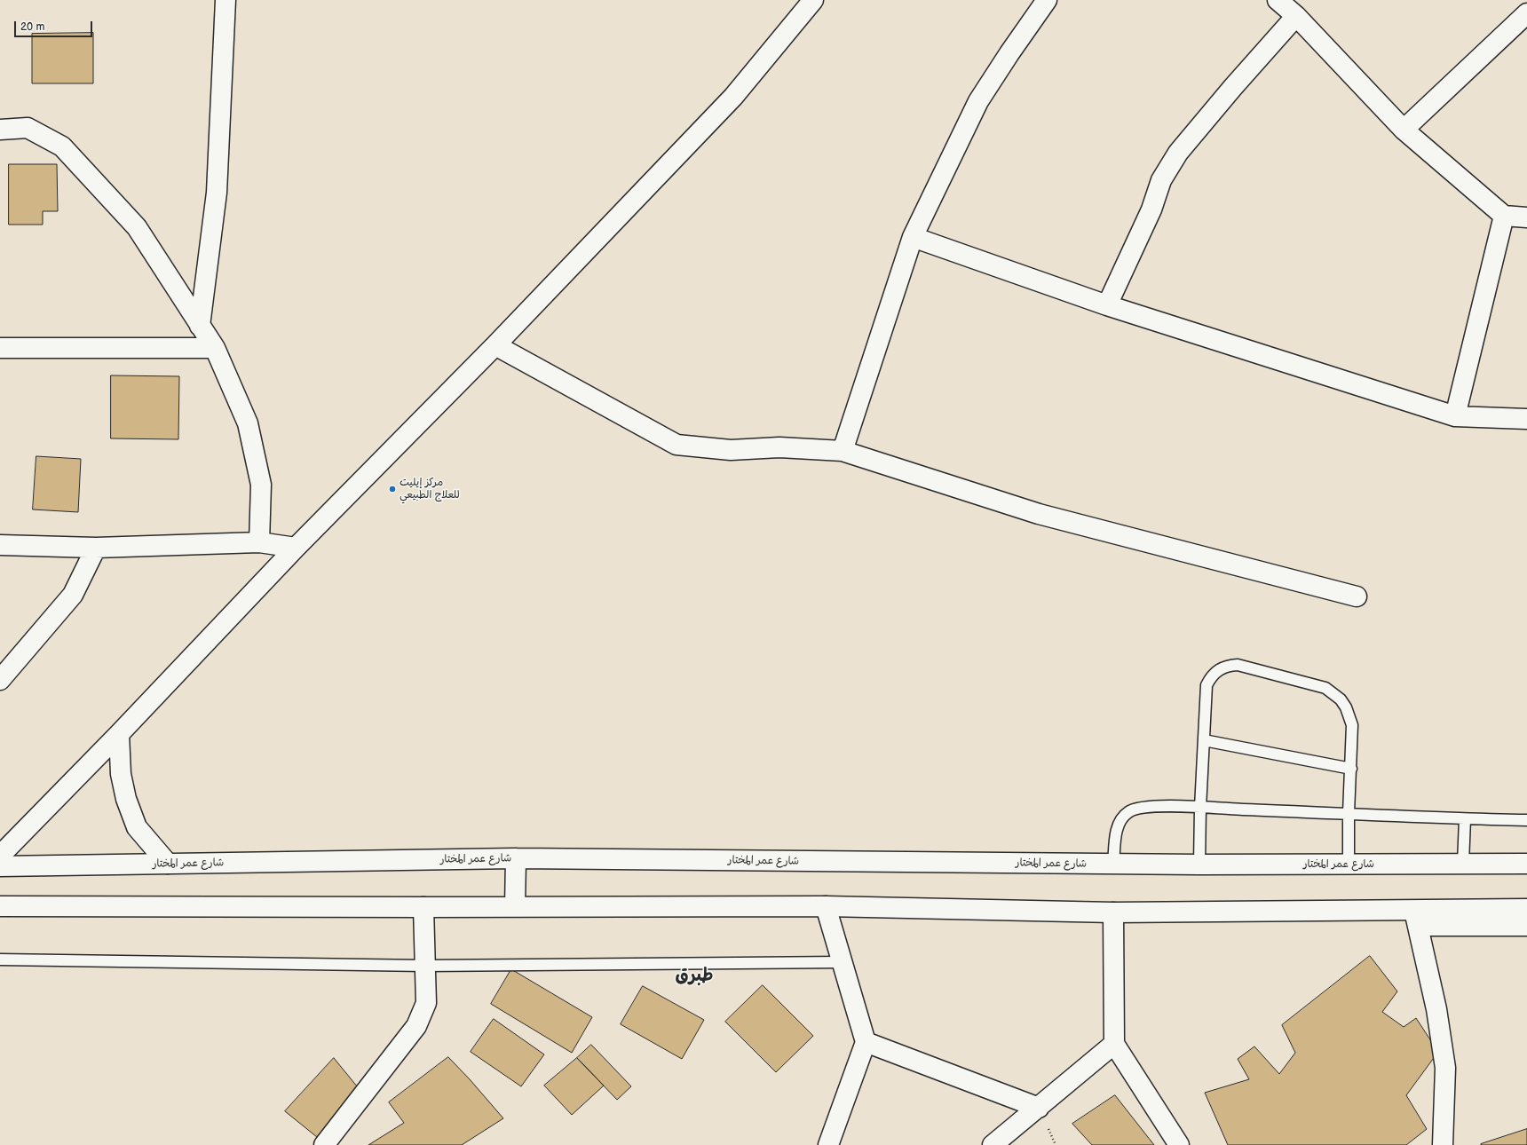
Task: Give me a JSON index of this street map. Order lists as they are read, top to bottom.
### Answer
{
  "streets": {
    "street": ["شارع عمر المختار"]
  },
  "districts": ["طبرق"],
  "places": ["مركز إيليت للعلاج الطبيعي"],
  "scale_bar": "20 m"
}
